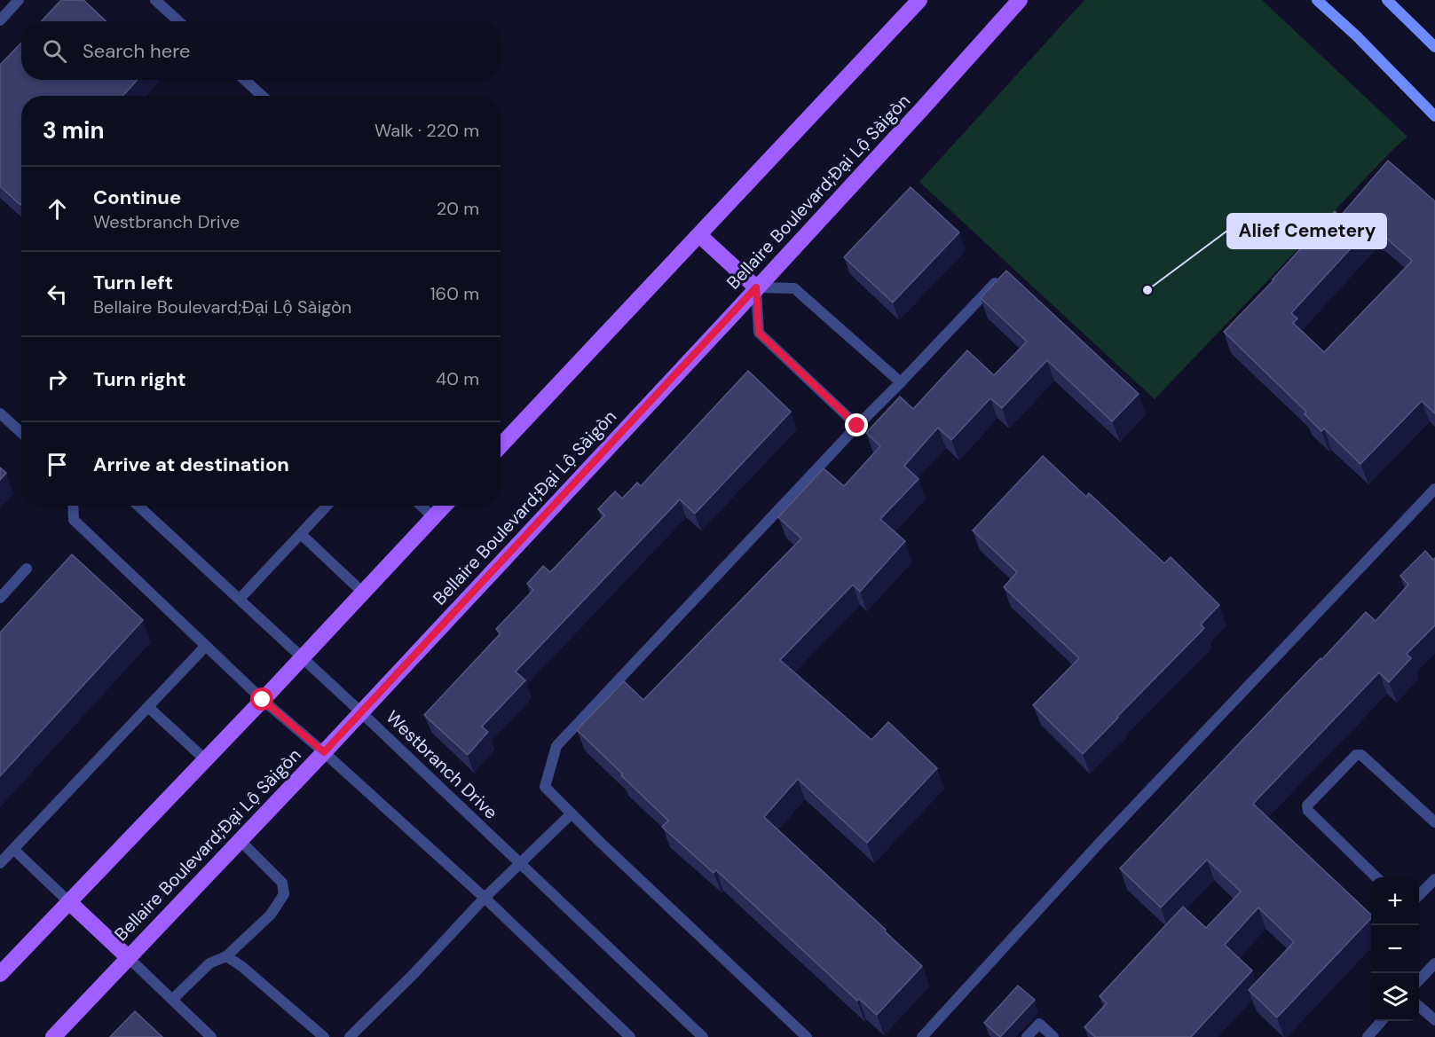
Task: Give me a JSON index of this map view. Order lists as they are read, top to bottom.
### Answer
{
  "streets": {
    "main road": ["Bellaire Boulevard;Đại Lộ Sàigòn"],
    "street": ["Westbranch Drive"]
  },
  "crossings": [
    ["Bellaire Boulevard;Đại Lộ Sàigòn", "Westbranch Drive"]
  ],
  "places": ["Alief Cemetery"],
  "page": {
    "search": "Search here",
    "heading": ["3 min", "Walk · 220 m"],
    "list": [
      ["Continue", "Westbranch Drive", "20 m"],
      ["Turn left", "Bellaire Boulevard;Đại Lộ Sàigòn", "160 m"],
      ["Turn right", "40 m"],
      "Arrive at destination"
    ],
    "map_buttons": ["+", "−"]
  }
}
